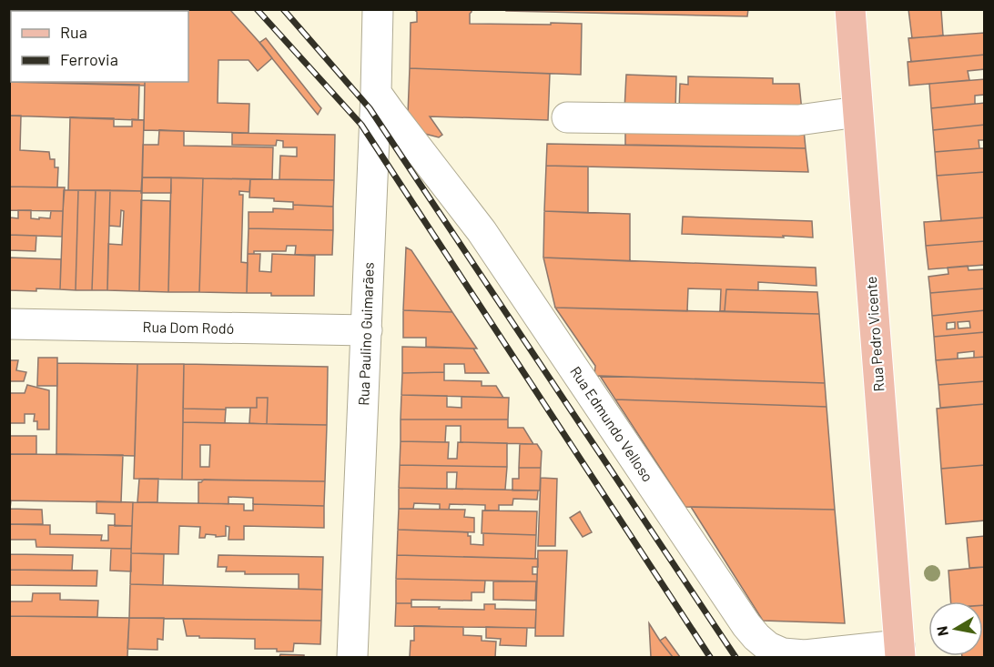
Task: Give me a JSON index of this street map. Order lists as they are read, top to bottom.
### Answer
{
  "streets": {
    "main road": ["Rua Pedro Vicente"],
    "street": ["Rua Dom Rodó", "Rua Paulino Guimarães", "Rua Edmundo Velloso"]
  },
  "crossings": [
    ["Rua Dom Rodó", "Rua Paulino Guimarães"],
    ["Rua Paulino Guimarães", "Rua Edmundo Velloso"],
    ["Rua Pedro Vicente", "Rua Edmundo Velloso"]
  ],
  "legend": ["Rua", "Ferrovia"],
  "north": "left"
}
